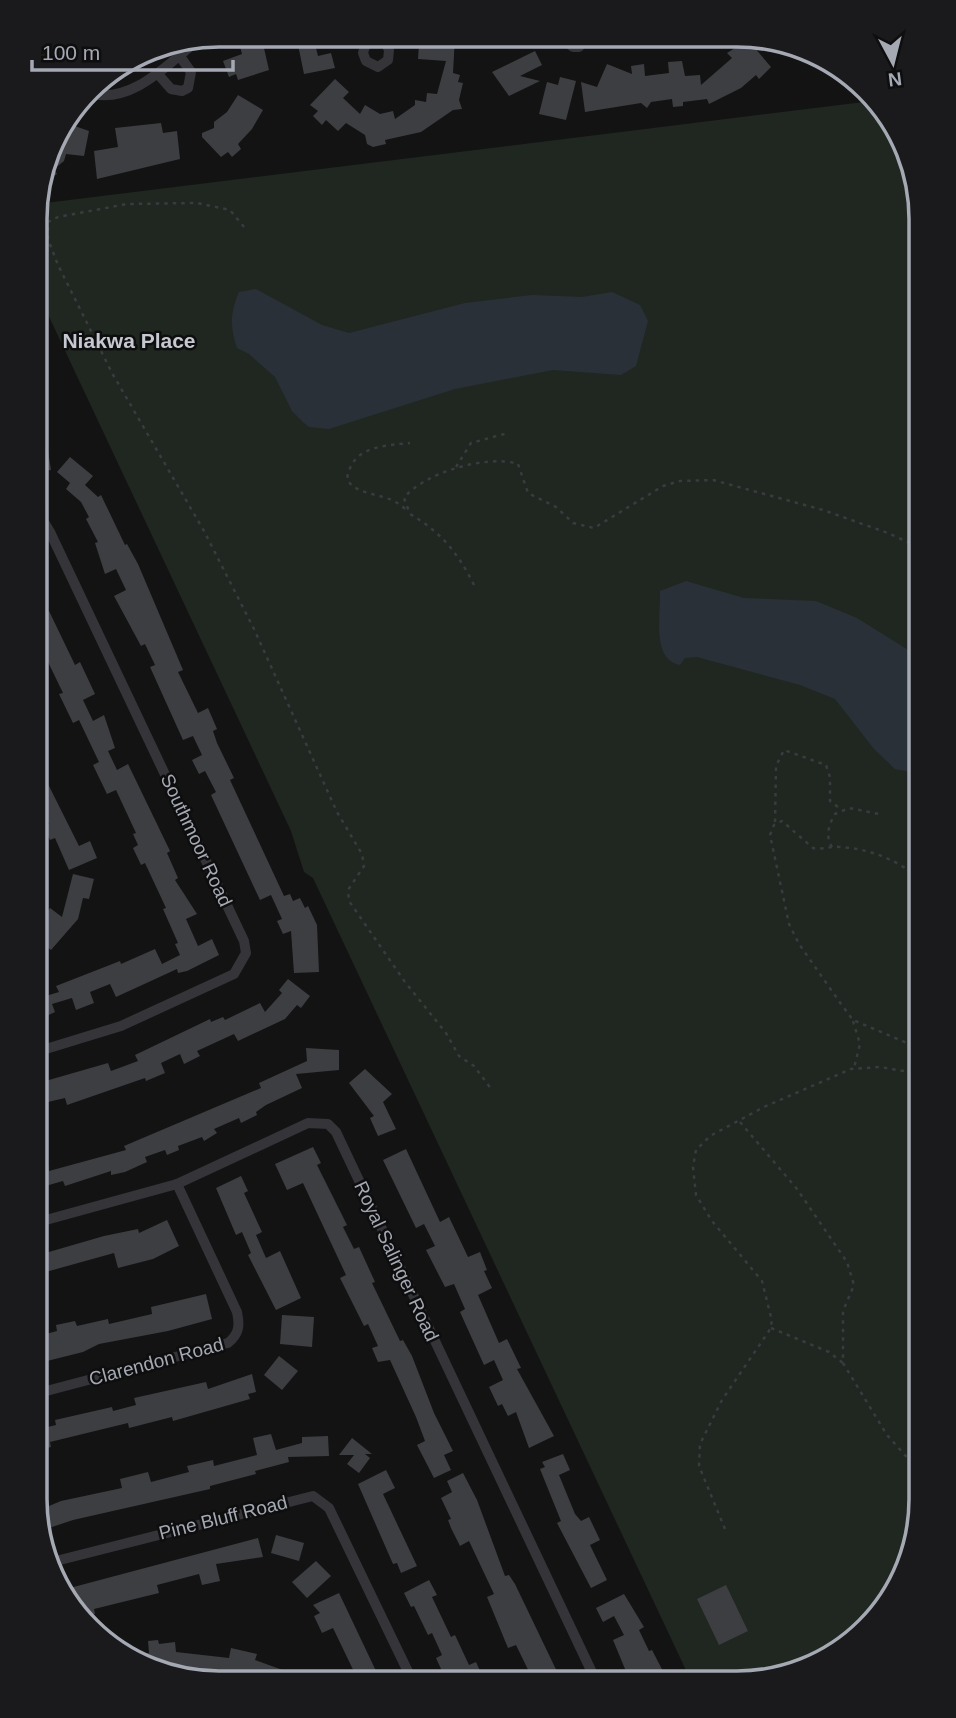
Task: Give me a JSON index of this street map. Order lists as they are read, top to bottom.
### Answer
{
  "streets": {
    "street": [
      "Southmoor Road",
      "Royal Salinger Road",
      "Clarendon Road",
      "Pine Bluff Road"
    ]
  },
  "crossings": [
    ["Royal Salinger Road", "Clarendon Road"]
  ],
  "districts": ["Niakwa Place"],
  "scale_bar": "100 m",
  "north": "bottom"
}
